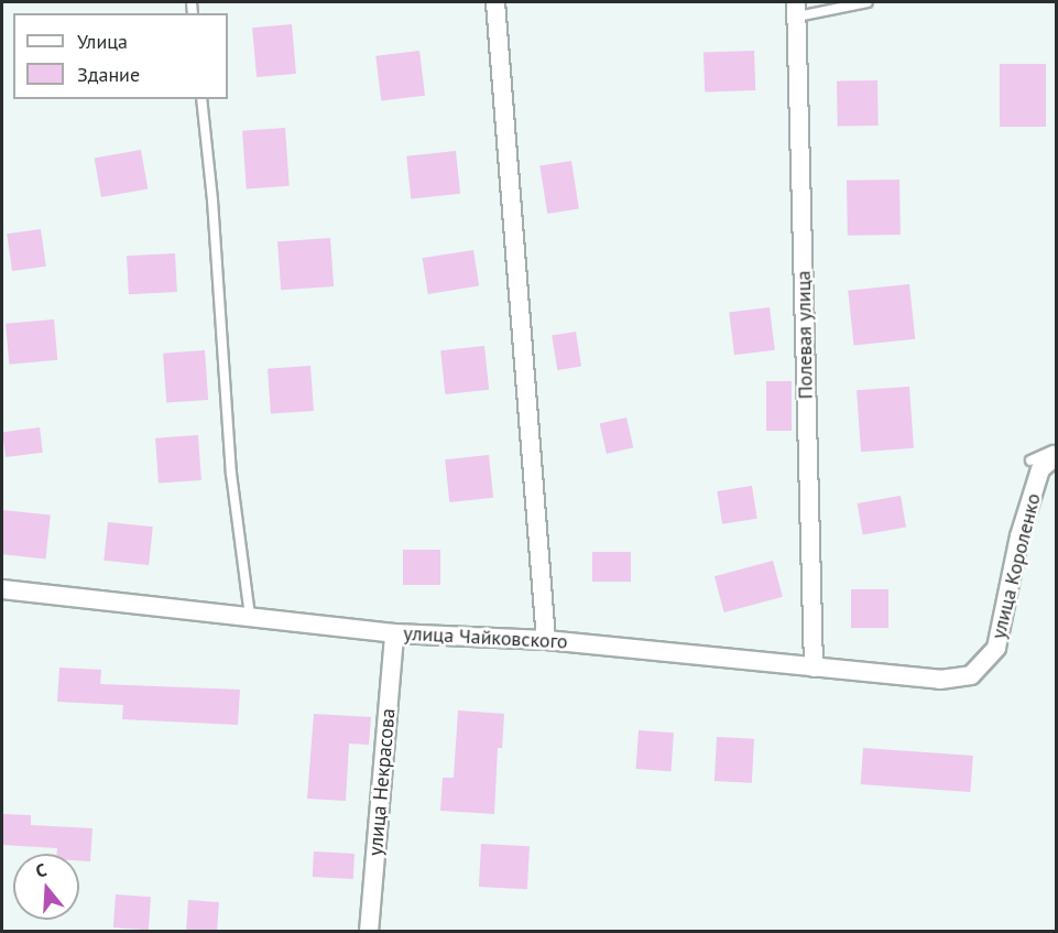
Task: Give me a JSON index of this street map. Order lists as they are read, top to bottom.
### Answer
{
  "streets": {
    "street": [
      "Полевая улица",
      "улица Короленко",
      "улица Чайковского",
      "улица Некрасова"
    ]
  },
  "crossings": [
    ["Полевая улица", "улица Чайковского"],
    ["улица Короленко", "улица Чайковского"],
    ["улица Чайковского", "улица Некрасова"]
  ],
  "legend": ["Улица", "Здание"],
  "north": "top"
}
